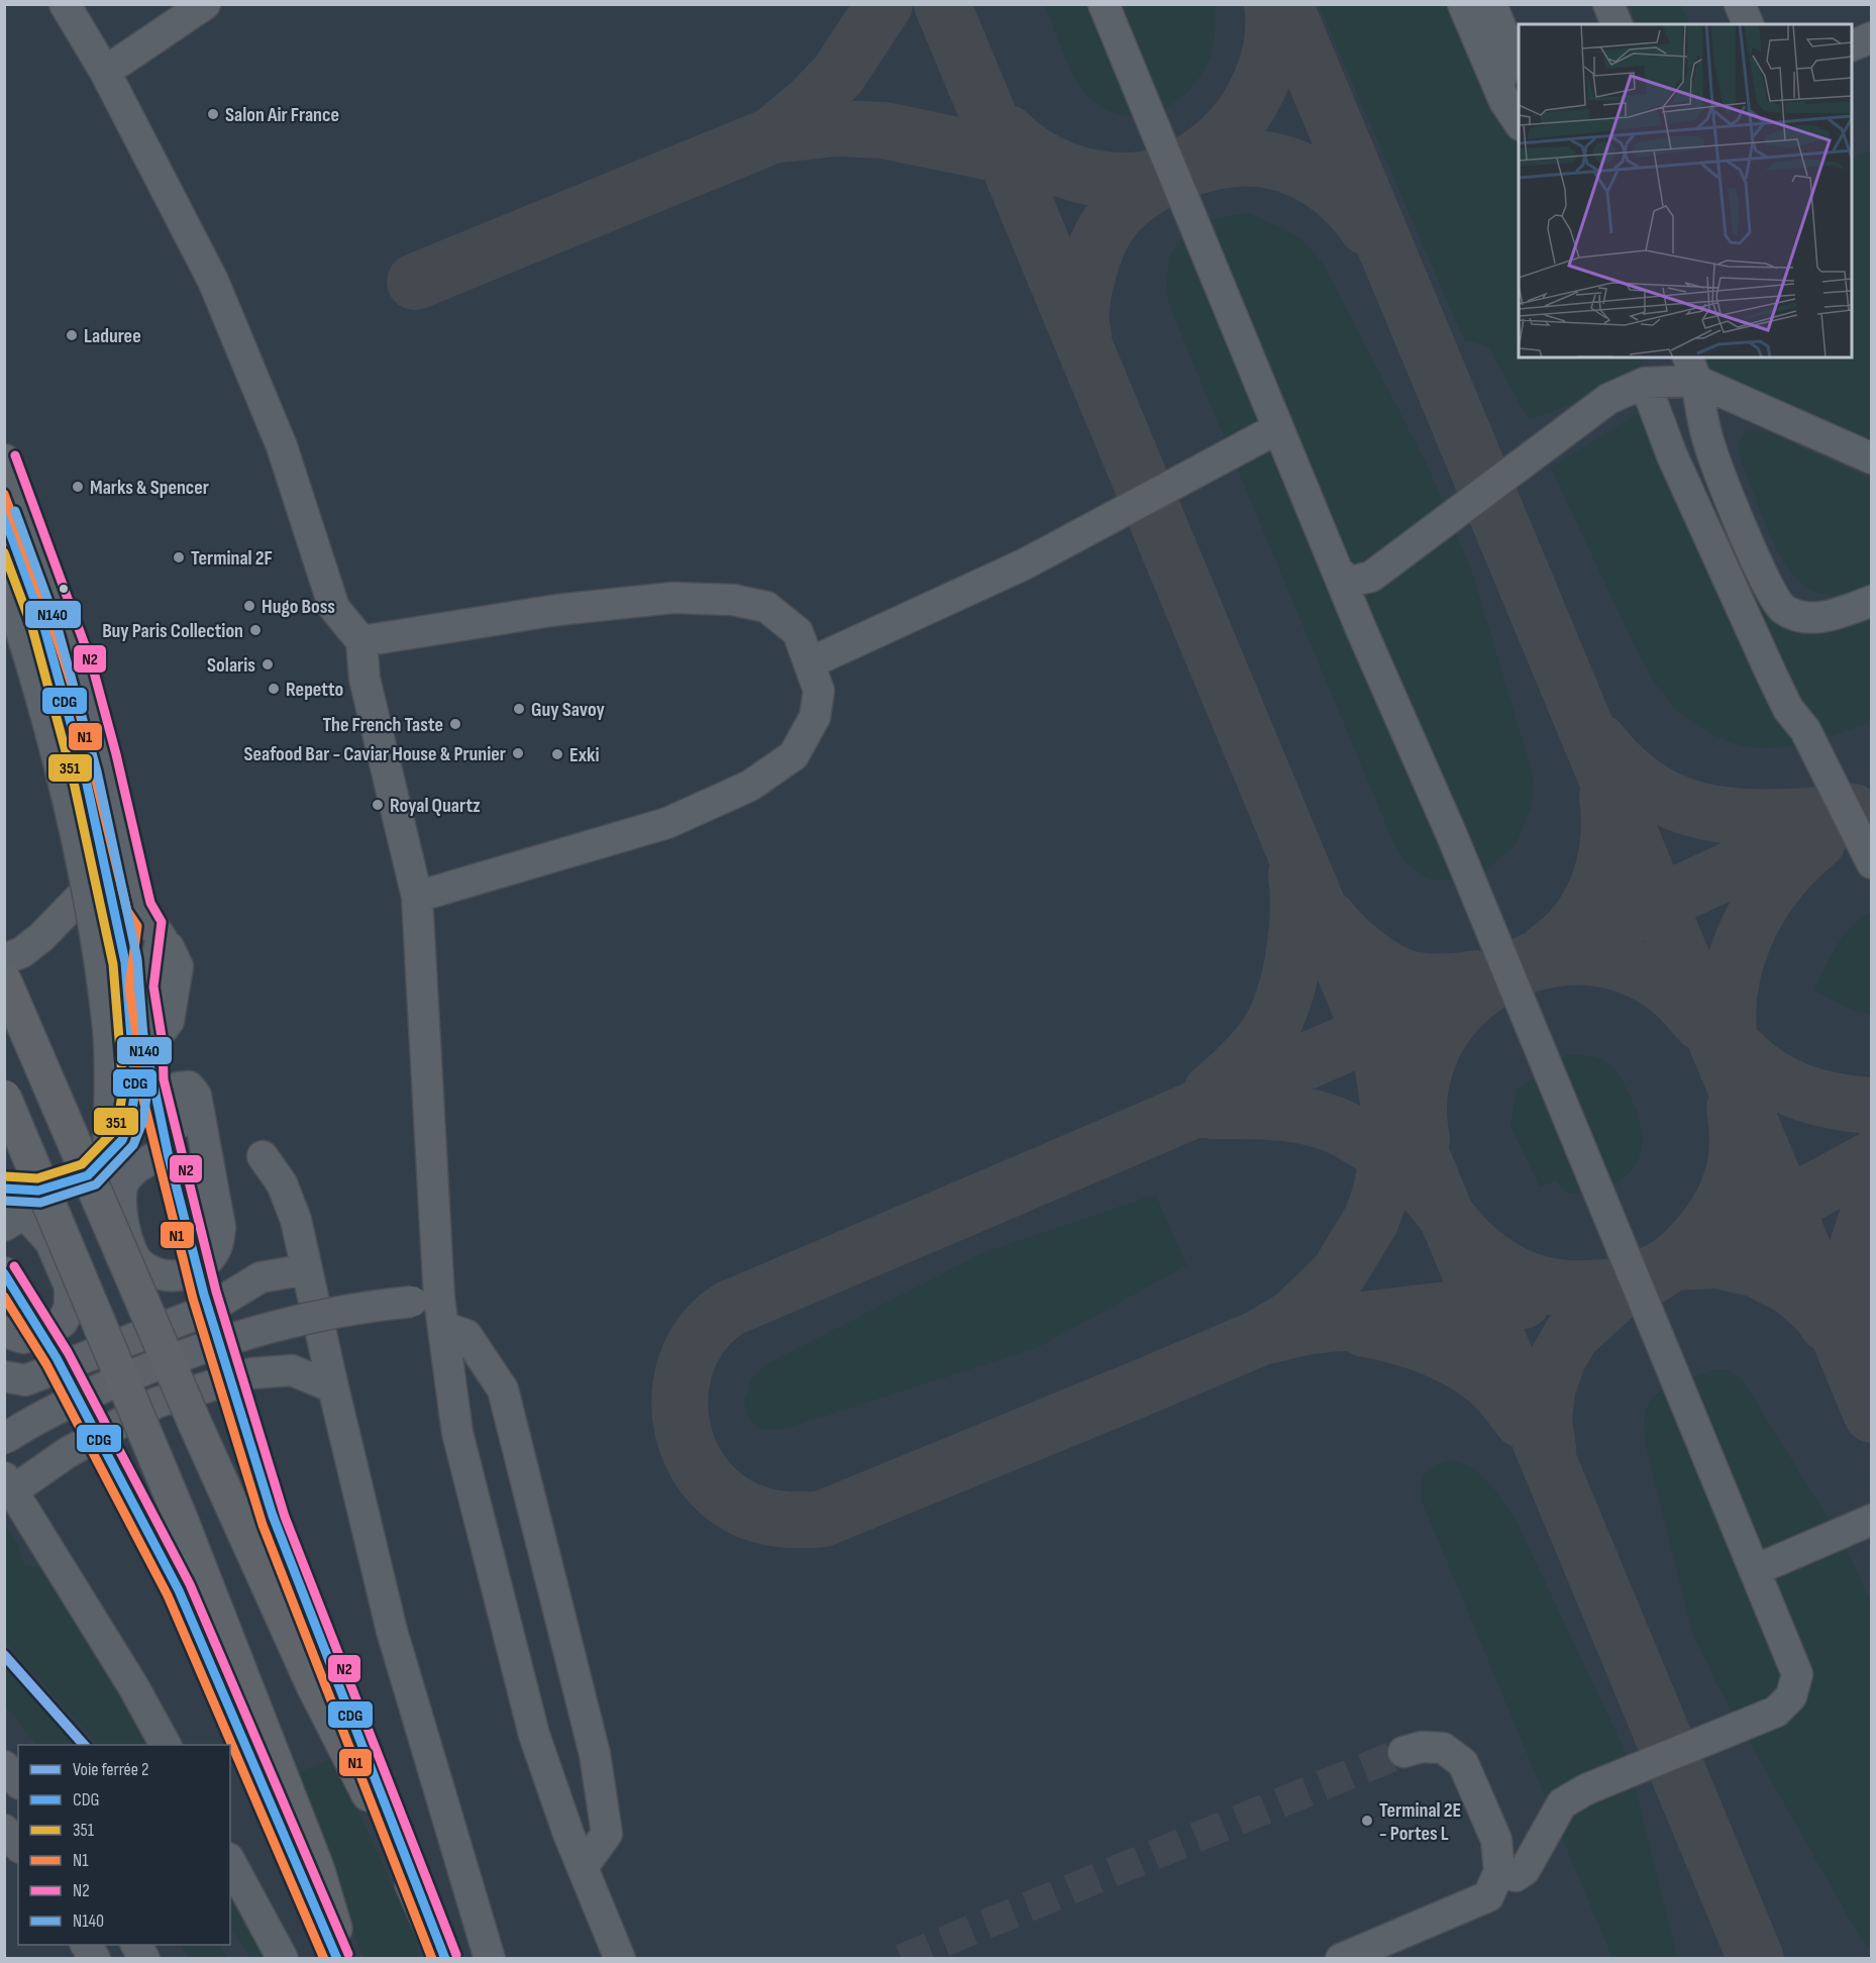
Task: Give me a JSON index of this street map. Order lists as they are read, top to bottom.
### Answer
{
  "places": [
    "Salon Air France",
    "Laduree",
    "Marks & Spencer",
    "Terminal 2F",
    "Hugo Boss",
    "Buy Paris Collection",
    "Solaris",
    "Repetto",
    "Guy Savoy",
    "The French Taste",
    "Seafood Bar - Caviar House & Prunier",
    "Exki",
    "Royal Quartz",
    "Terminal 2E - Portes L"
  ],
  "lines": [
    "transit line N2",
    "transit line N1",
    "transit line N140",
    "transit line CDG",
    "transit line 351",
    "rail line 2"
  ],
  "legend": [
    "Voie ferrée 2",
    "CDG",
    "351",
    "N1",
    "N2",
    "N140"
  ]
}
